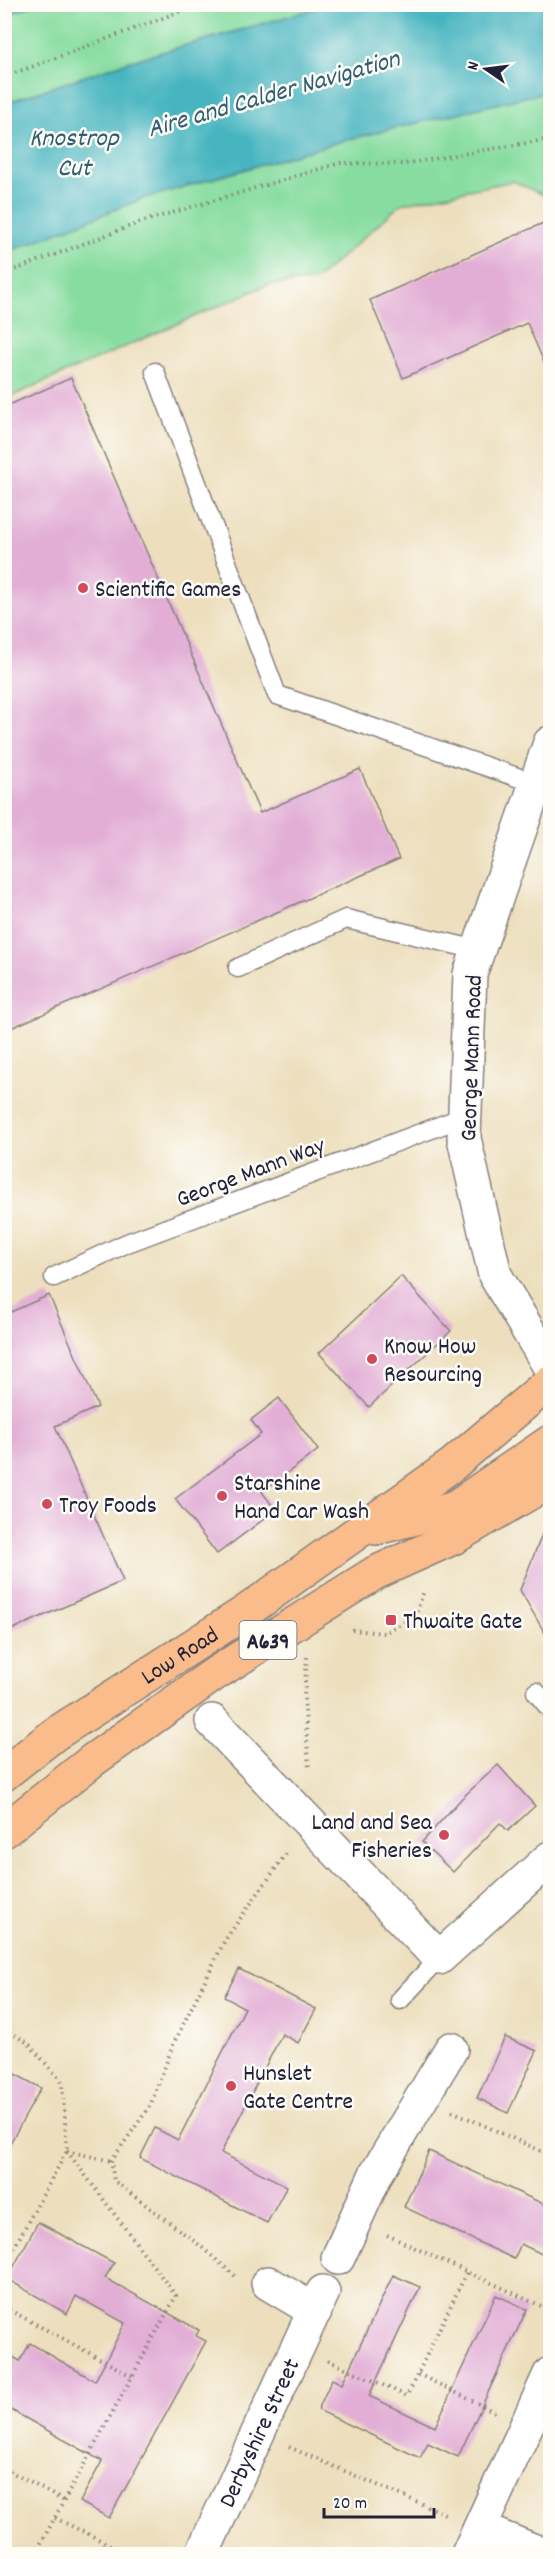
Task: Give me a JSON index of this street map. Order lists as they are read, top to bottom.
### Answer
{
  "streets": {
    "main road": ["A639", "Low Road"],
    "street": ["George Mann Road", "Derbyshire Street"],
    "lane": ["George Mann Way"]
  },
  "crossings": [
    ["George Mann Road", "George Mann Way"],
    ["A639", "Low Road"]
  ],
  "water": ["Aire and Calder Navigation", "Knostrop Cut"],
  "places": {
    "other": [
      "Scientific Games",
      "Know How Resourcing",
      "Starshine Hand Car Wash",
      "Troy Foods",
      "Land and Sea Fisheries",
      "Hunslet Gate Centre"
    ],
    "transit": ["Thwaite Gate"]
  },
  "scale_bar": "20 m",
  "north": "left"
}
